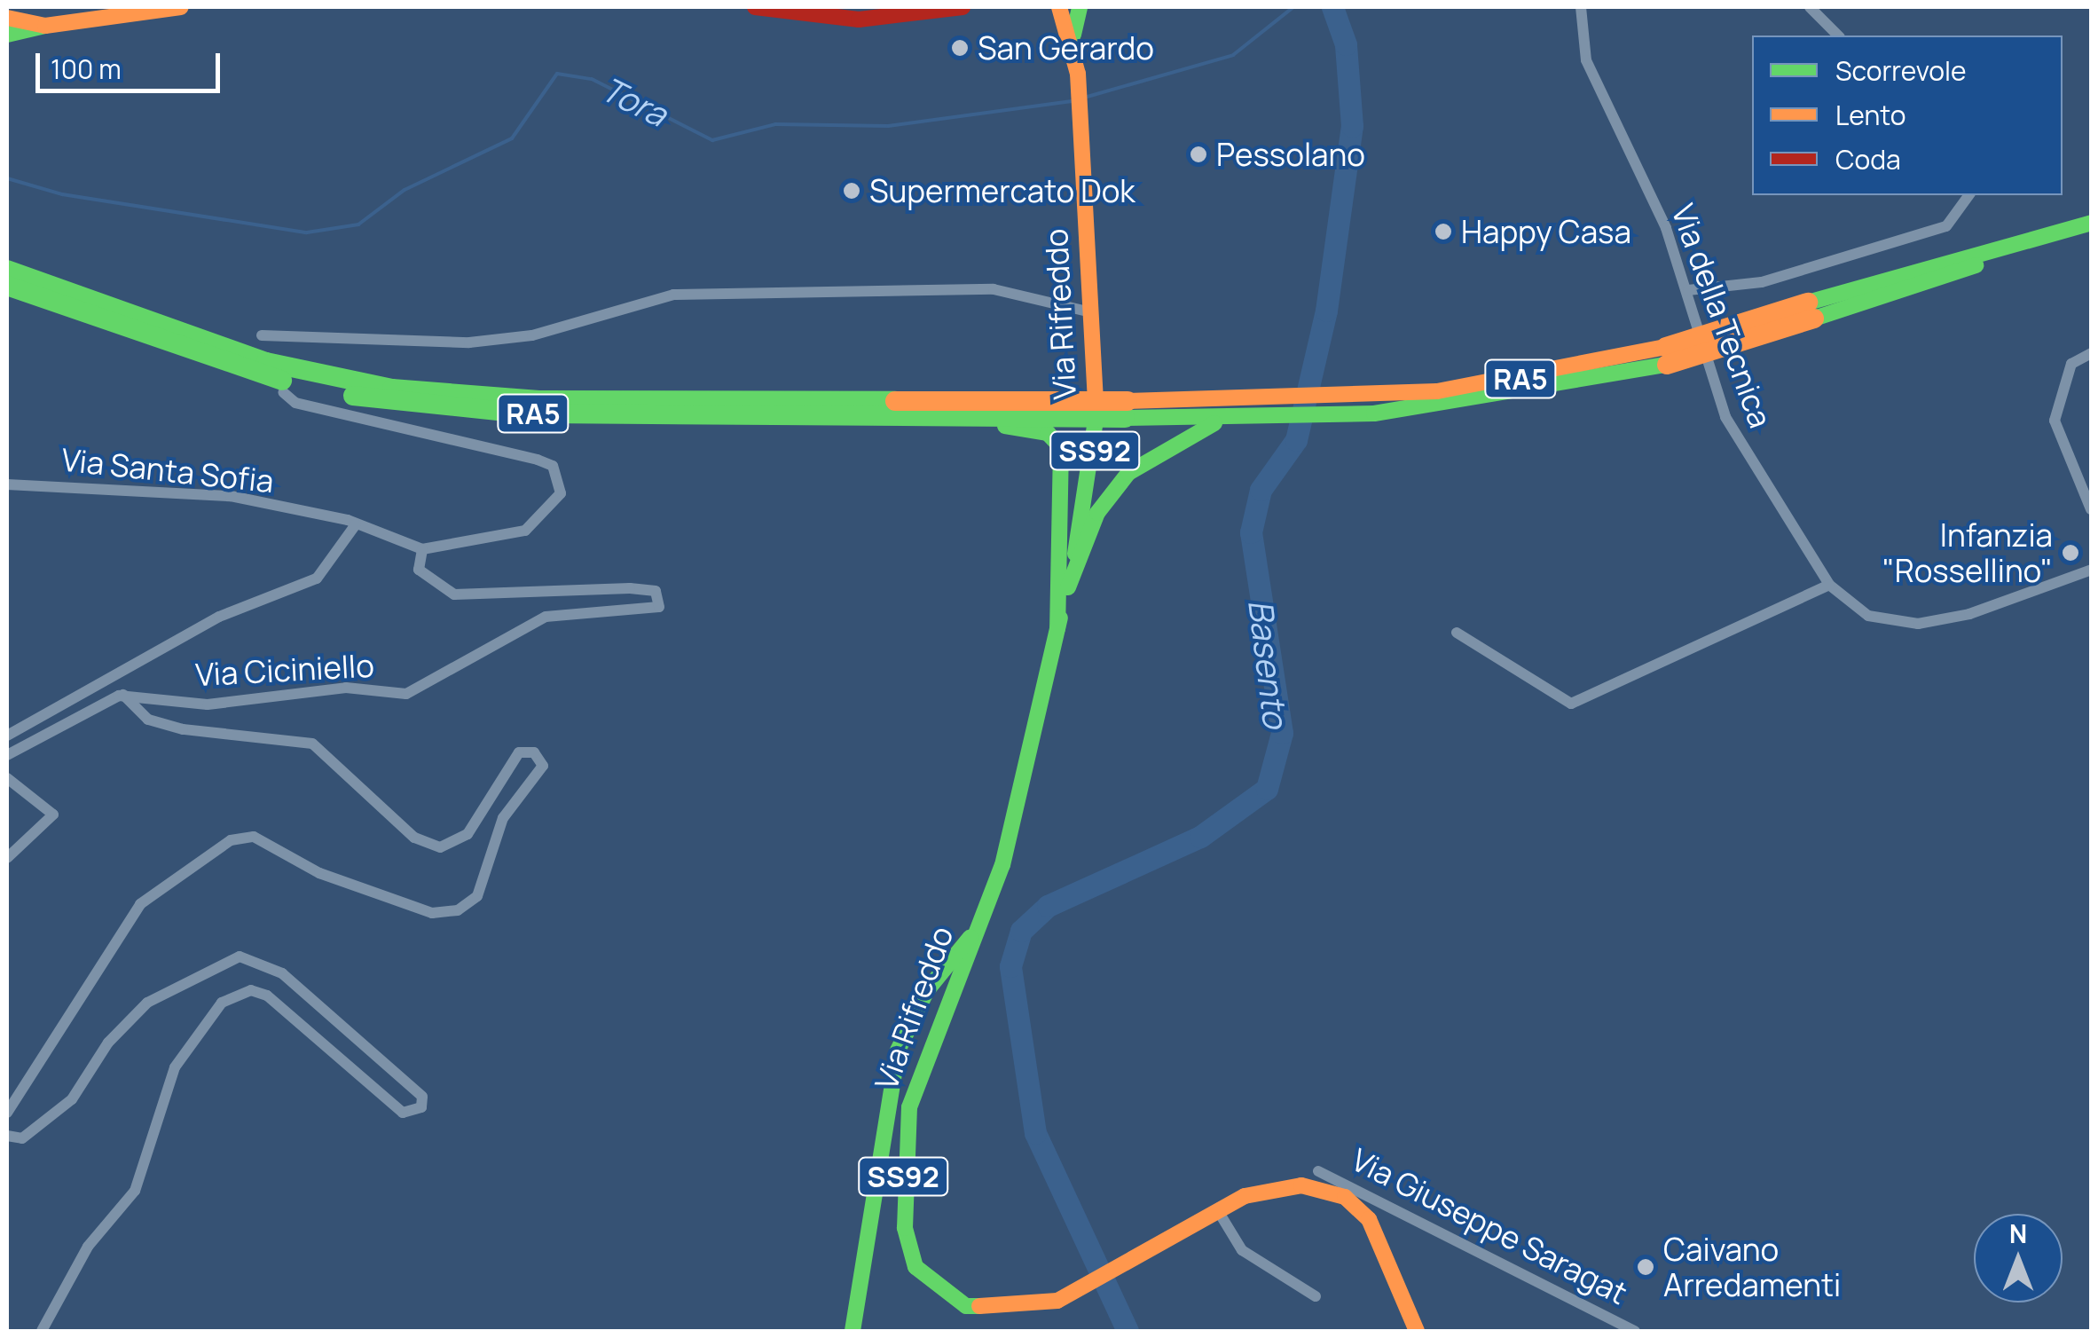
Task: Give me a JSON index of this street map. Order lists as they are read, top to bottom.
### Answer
{
  "streets": {
    "main road": ["Via Rifreddo", "RA5", "SS92"],
    "street": [
      "Via della Tecnica",
      "Via Santa Sofia",
      "Via Ciciniello",
      "Via Giuseppe Saragat"
    ]
  },
  "crossings": [
    ["Via Rifreddo", "SS92"],
    ["Via Santa Sofia", "Via Ciciniello"]
  ],
  "water": ["Tora", "Basento"],
  "places": [
    "San Gerardo",
    "Pessolano",
    "Supermercato Dok",
    "Happy Casa",
    "Infanzia \"Rossellino\"",
    "Caivano Arredamenti"
  ],
  "legend": ["Scorrevole", "Lento", "Coda"],
  "scale_bar": "100 m",
  "north": "top"
}
